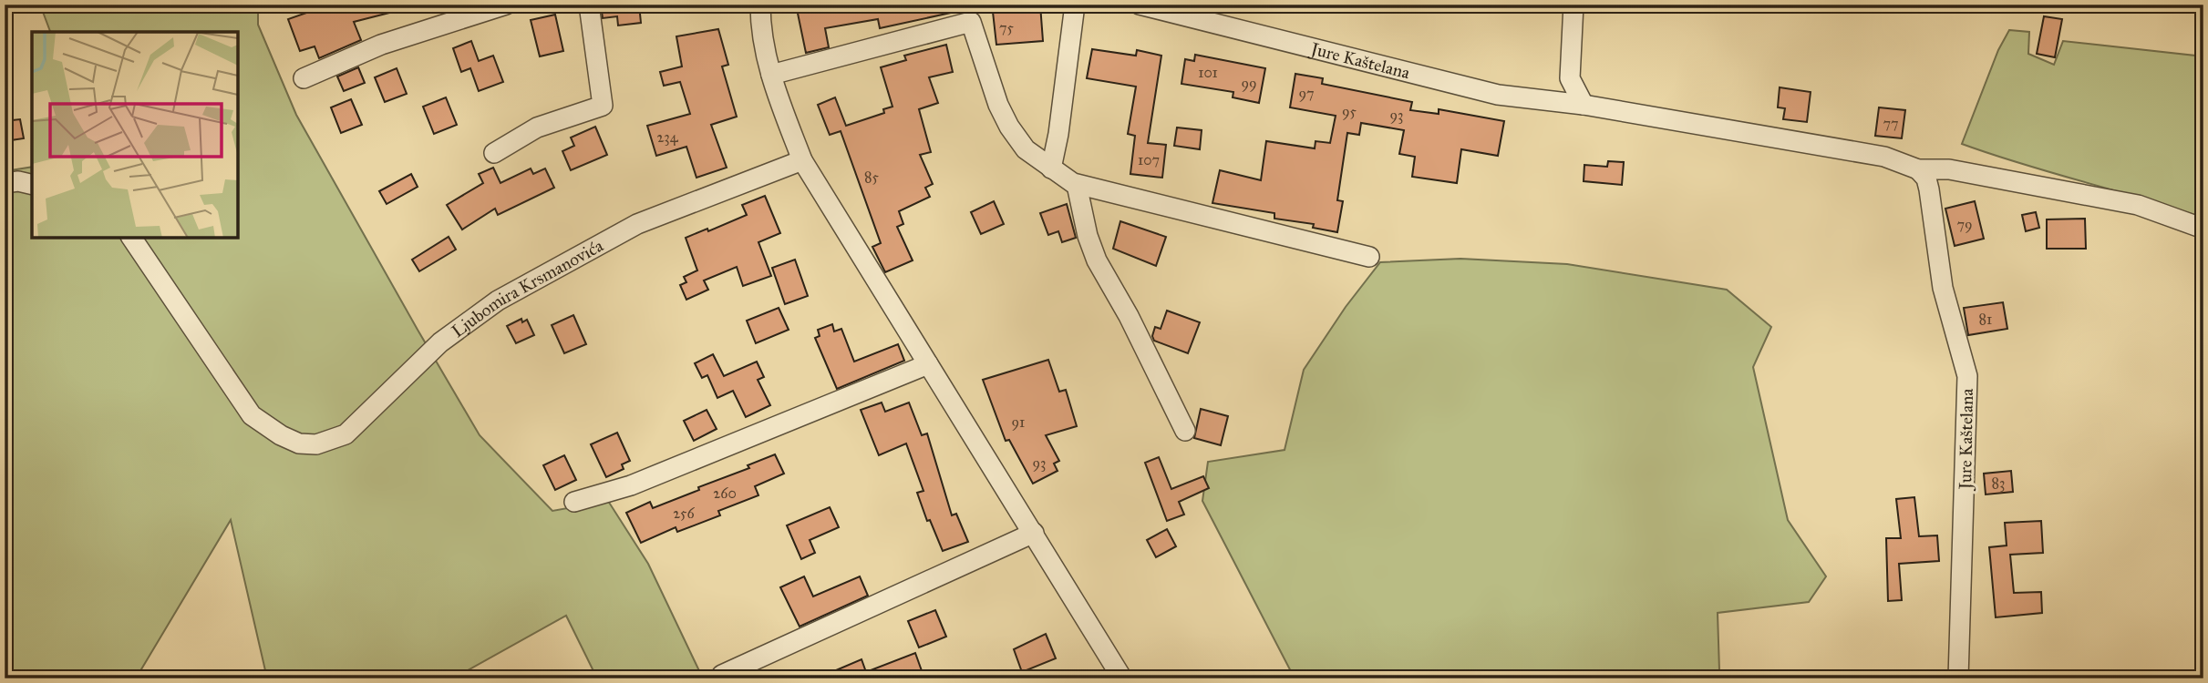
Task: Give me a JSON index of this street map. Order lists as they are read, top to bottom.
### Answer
{
  "streets": {
    "street": ["Jure Kaštelana", "Ljubomira Krsmanovića"]
  },
  "house_numbers": [
    "75",
    "101",
    "99",
    "97",
    "95",
    "93",
    "77",
    "234",
    "107",
    "85",
    "79",
    "81",
    "91",
    "93",
    "83",
    "260",
    "256"
  ]
}
